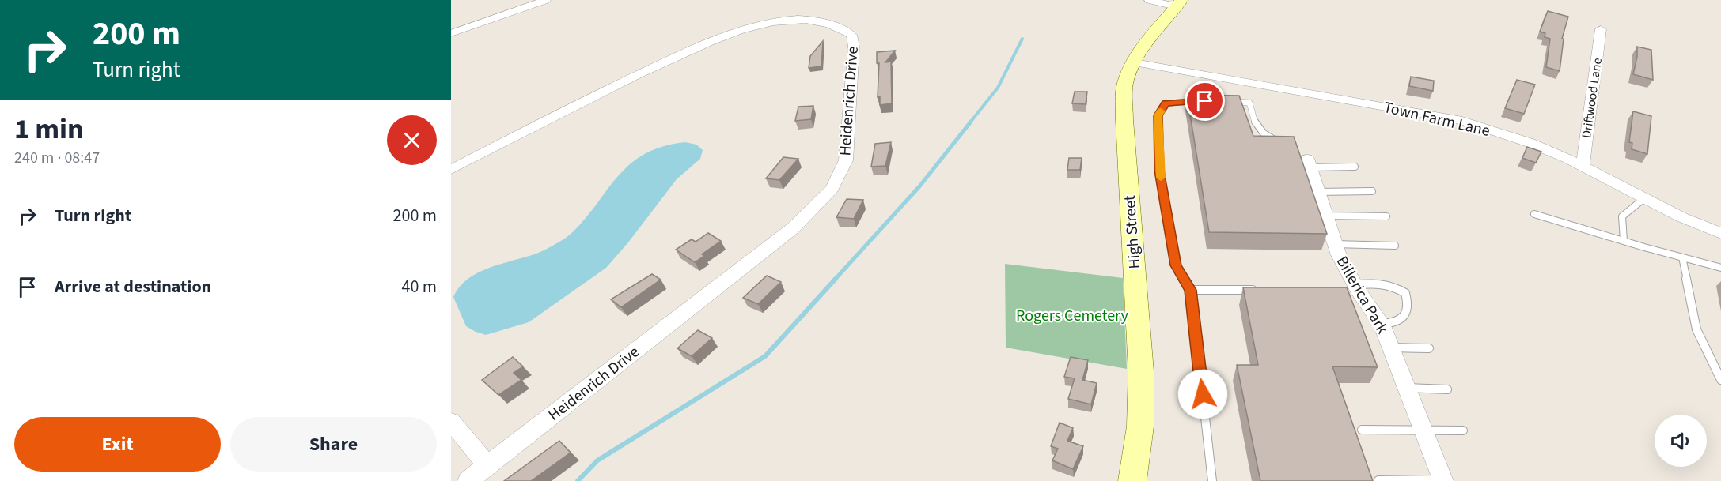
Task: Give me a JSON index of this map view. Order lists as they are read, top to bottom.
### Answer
{
  "streets": {
    "main road": ["High Street"],
    "street": [
      "Driftwood Lane",
      "Heidenrich Drive",
      "Town Farm Lane",
      "Billerica Park"
    ]
  },
  "crossings": [
    ["Driftwood Lane", "Town Farm Lane"],
    ["Town Farm Lane", "High Street"]
  ],
  "parks": ["Rogers Cemetery"],
  "page": {
    "turn": ["200 m", "Turn right"],
    "heading": ["1 min", "240 m · 08:47"],
    "list": [
      {
        "name": "Turn right",
        "value": "200 m"
      },
      {
        "name": "Arrive at destination",
        "value": "40 m"
      }
    ],
    "buttons": ["Exit", "Share"]
  }
}
